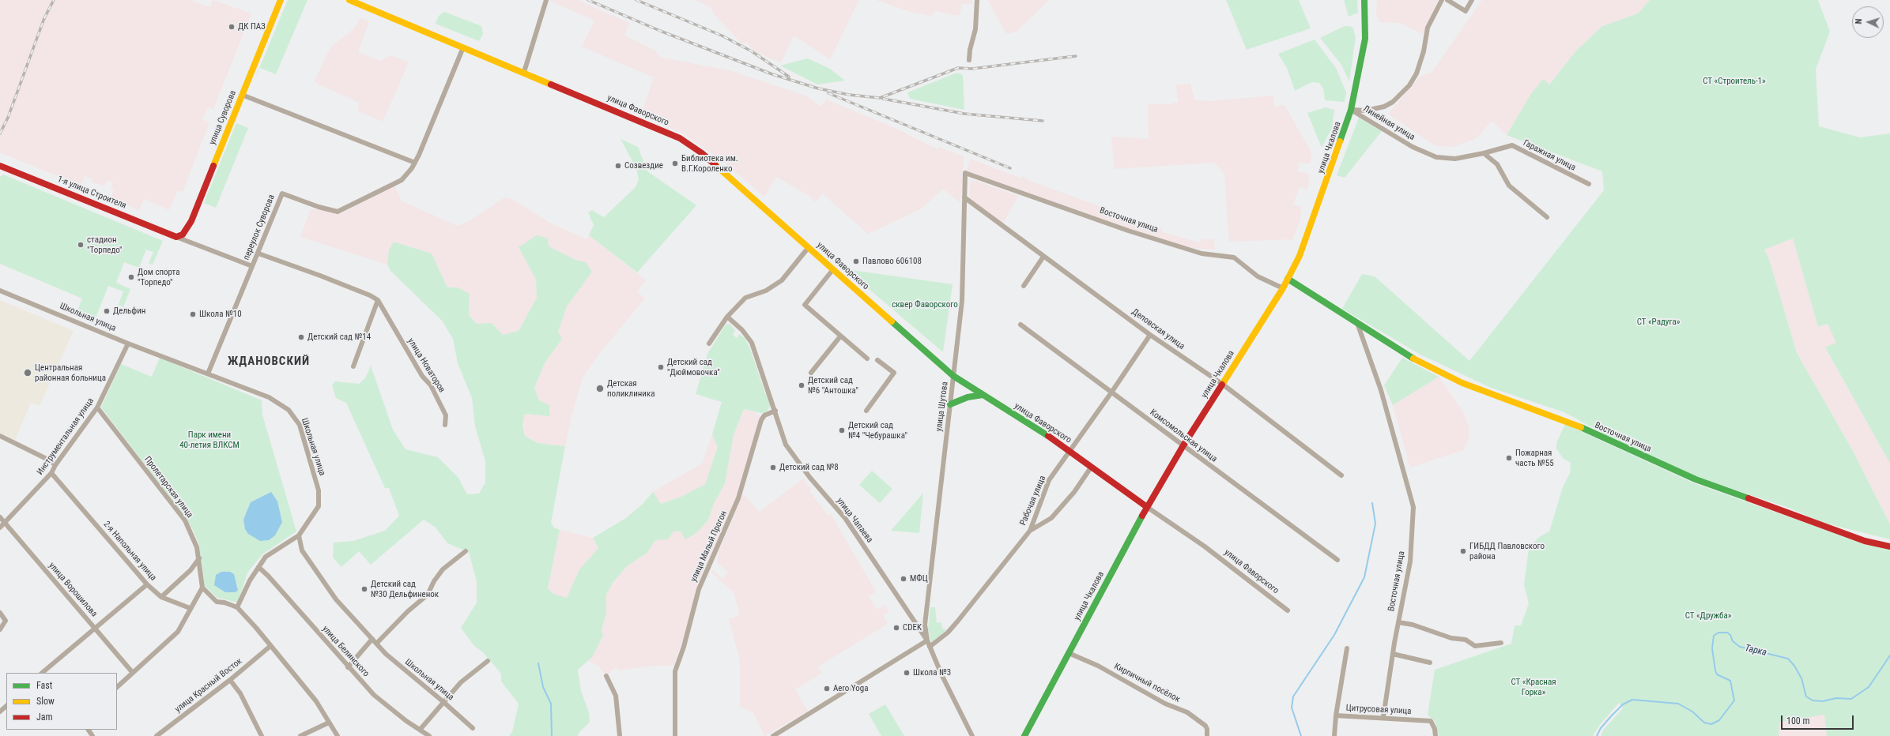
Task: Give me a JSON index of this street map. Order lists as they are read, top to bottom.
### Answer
{
  "streets": {
    "street": [
      "улица Фаворского",
      "улица Суворова",
      "Линейная улица",
      "улица Чкалова",
      "Гаражная улица",
      "1-я улица Строителя",
      "Восточная улица",
      "переулок Суворова",
      "Школьная улица",
      "Деповская улица",
      "улица Новаторов",
      "улица Шутова",
      "Комсомольская улица",
      "Инструментальная улица",
      "Пролетарская улица",
      "Рабочая улица",
      "улица Чапаева",
      "улица Малый Прогон",
      "2-я Напольная улица",
      "улица Ворошилова",
      "улица Белинского",
      "Кирпичный посёлок",
      "улица Красный Восток",
      "Цитрусовая улица"
    ]
  },
  "crossings": [
    ["улица Фаворского", "улица Чкалова"],
    ["улица Фаворского", "переулок Суворова"],
    ["улица Фаворского", "улица Шутова"],
    ["улица Фаворского", "Рабочая улица"],
    ["улица Суворова", "1-я улица Строителя"],
    ["Линейная улица", "улица Чкалова"],
    ["Линейная улица", "Гаражная улица"],
    ["улица Чкалова", "Восточная улица"],
    ["улица Чкалова", "Деповская улица"],
    ["улица Чкалова", "Комсомольская улица"],
    ["улица Чкалова", "Кирпичный посёлок"],
    ["Восточная улица", "улица Шутова"],
    ["Восточная улица", "Цитрусовая улица"],
    ["переулок Суворова", "Школьная улица"],
    ["Школьная улица", "Инструментальная улица"],
    ["Деповская улица", "улица Шутова"],
    ["Деповская улица", "Рабочая улица"],
    ["улица Шутова", "улица Чапаева"],
    ["Комсомольская улица", "Рабочая улица"],
    ["Инструментальная улица", "Пролетарская улица"],
    ["Инструментальная улица", "2-я Напольная улица"],
    ["Инструментальная улица", "улица Ворошилова"],
    ["Рабочая улица", "улица Чапаева"],
    ["улица Чапаева", "улица Малый Прогон"]
  ],
  "districts": ["ЖДАНОВСКИЙ"],
  "water": ["Тарка"],
  "parks": [
    "СТ «Строитель-1»",
    "сквер Фаворского",
    "СТ «Радуга»",
    "Парк имени 40-летия ВЛКСМ",
    "СТ «Дружба»",
    "СТ «Красная Горка»"
  ],
  "places": [
    "ДК ПАЗ",
    "Библиотека им. В.Г.Короленко",
    "Созвездие",
    "стадион \"Торпедо\"",
    "Павлово 606108",
    "Дом спорта \"Торпедо\"",
    "Дельфин",
    "Школа №10",
    "Детский сад №14",
    "Детский сад \"Дюймовочка\"",
    "Центральная районная больница",
    "Детский сад №6 \"Антошка\"",
    "Детская поликлиника",
    "Детский сад №4 \"Чебурашка\"",
    "Пожарная часть №55",
    "Детский сад №8",
    "ГИБДД Павловского района",
    "МФЦ",
    "Детский сад №30 Дельфиненок",
    "CDEK",
    "Школа №3",
    "Aero Yoga"
  ],
  "legend": ["Fast", "Slow", "Jam"],
  "scale_bar": "100 m",
  "north": "left"
}
